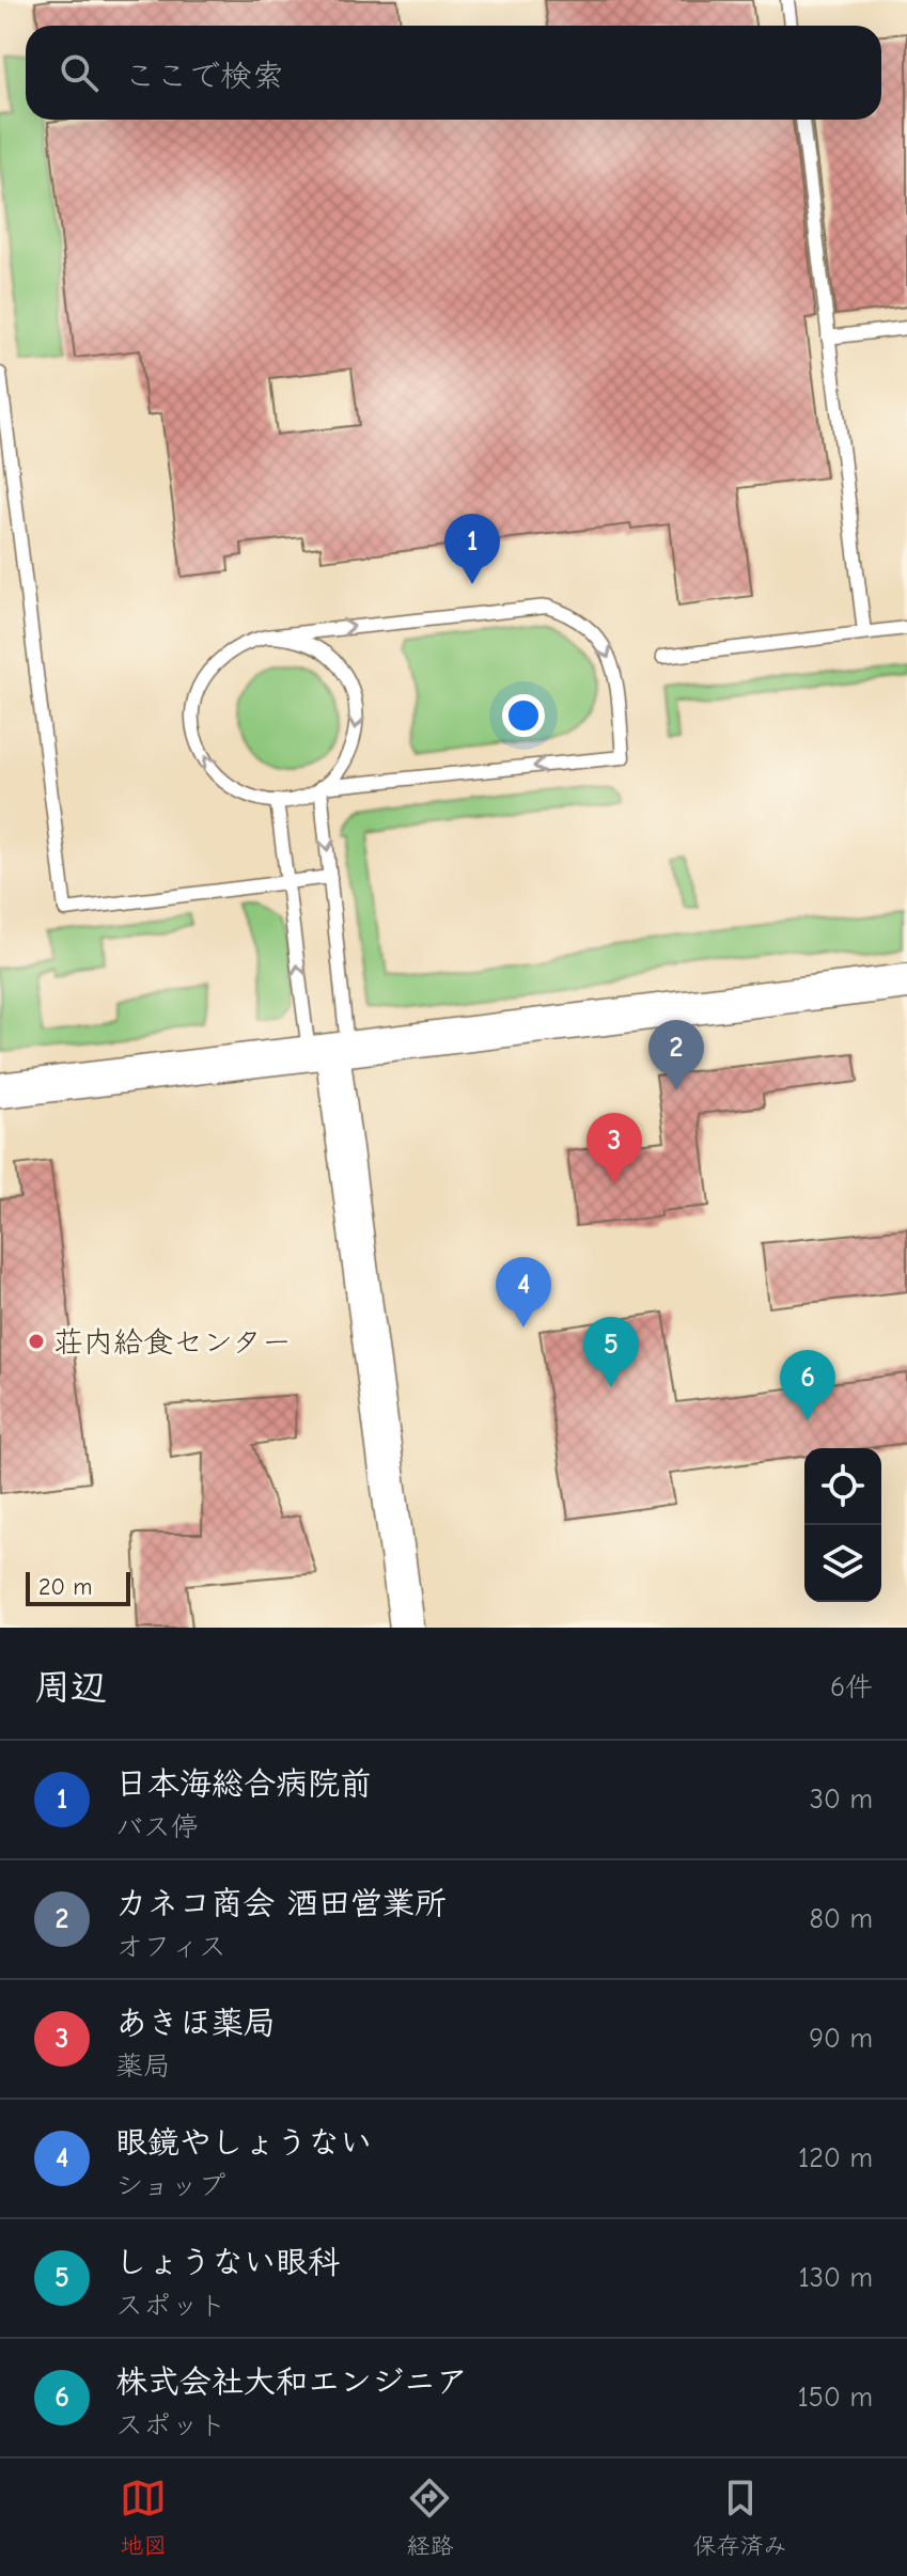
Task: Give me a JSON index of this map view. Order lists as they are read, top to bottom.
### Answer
{
  "places": ["荘内給食センター"],
  "scale_bar": "20 m",
  "page": {
    "search": "ここで検索",
    "pins": [
      "1",
      "2",
      "3",
      "4",
      "5",
      "6"
    ],
    "scale": "20 m",
    "heading": ["周辺", "6件"],
    "list": [
      {
        "mark": "1",
        "name": "日本海総合病院前",
        "note": "バス停",
        "value": "30 m"
      },
      {
        "mark": "2",
        "name": "カネコ商会 酒田営業所",
        "note": "オフィス",
        "value": "80 m"
      },
      {
        "mark": "3",
        "name": "あきほ薬局",
        "note": "薬局",
        "value": "90 m"
      },
      {
        "mark": "4",
        "name": "眼鏡やしょうない",
        "note": "ショップ",
        "value": "120 m"
      },
      {
        "mark": "5",
        "name": "しょうない眼科",
        "note": "スポット",
        "value": "130 m"
      },
      {
        "mark": "6",
        "name": "株式会社大和エンジニア",
        "note": "スポット",
        "value": "150 m"
      }
    ],
    "nav": ["地図", "経路", "保存済み"]
  }
}
